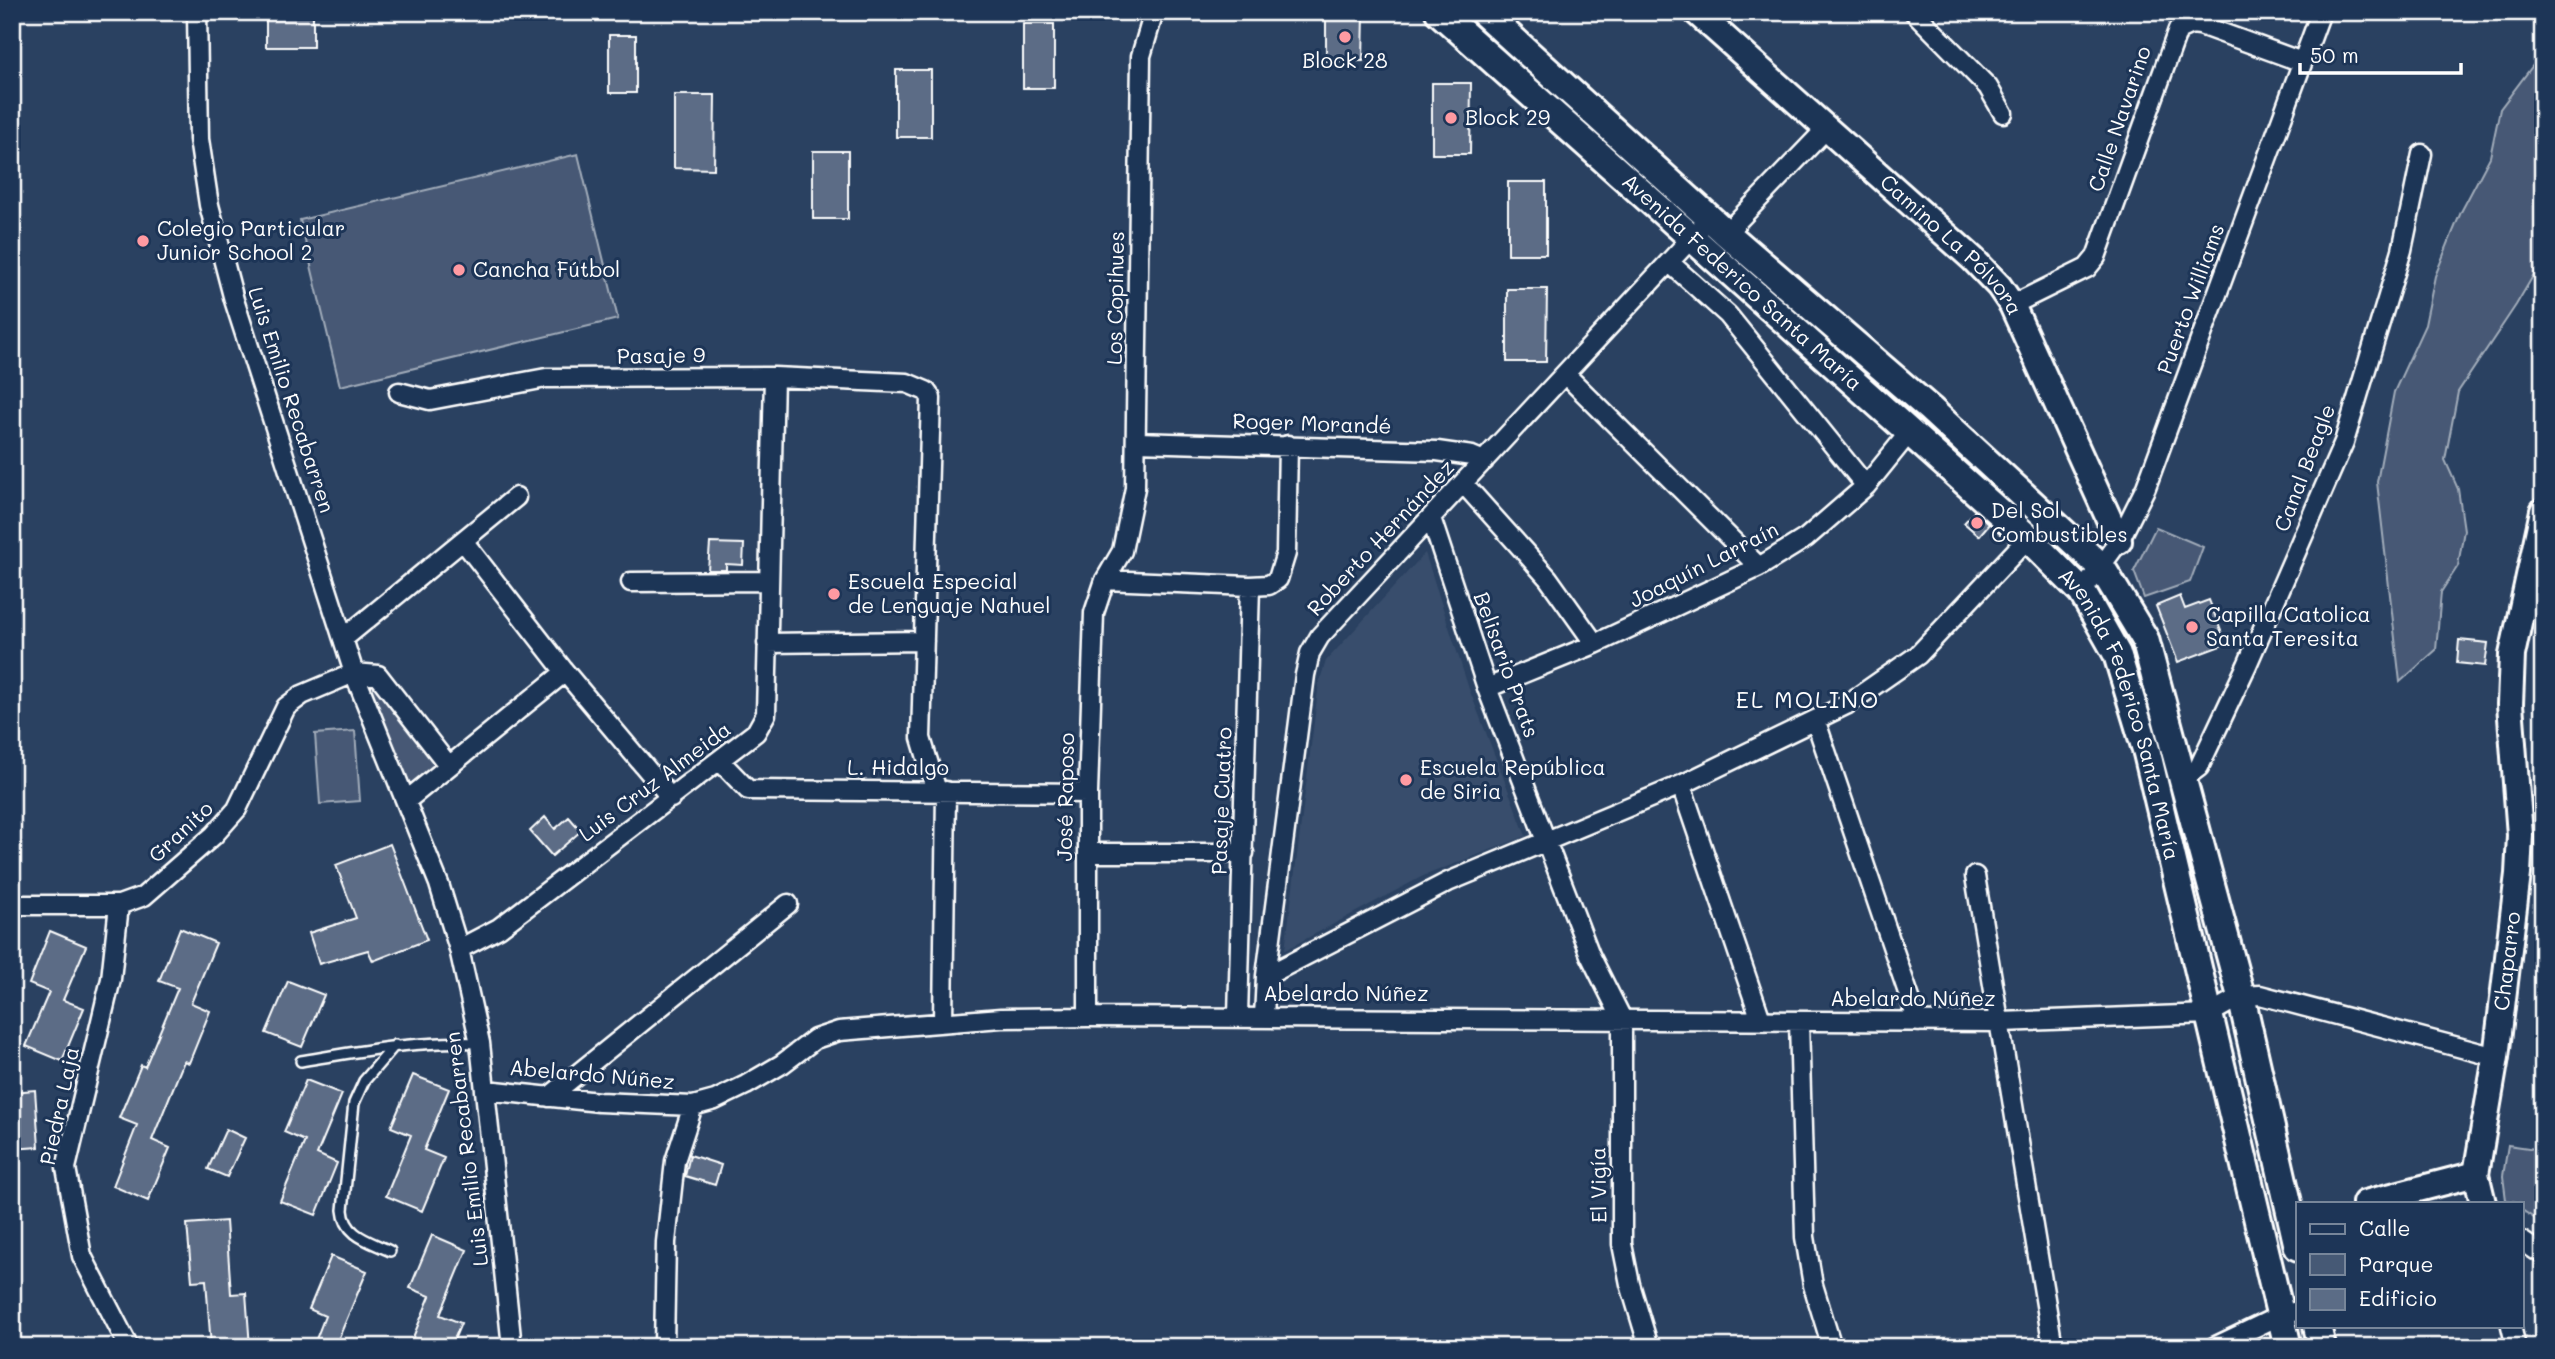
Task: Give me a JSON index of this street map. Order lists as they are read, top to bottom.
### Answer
{
  "streets": {
    "main road": ["Avenida Federico Santa María"],
    "street": [
      "Calle Navarino",
      "Camino La Pólvora",
      "Los Copihues",
      "Puerto Williams",
      "Pasaje 9",
      "Luis Emilio Recabarren",
      "Roger Morandé",
      "Canal Beagle",
      "Roberto Hernández",
      "Joaquín Larraín",
      "Belisario Prats",
      "L. Hidalgo",
      "Luis Cruz Almeida",
      "José Raposo",
      "Pasaje Cuatro",
      "Granito",
      "Chaparro",
      "Abelardo Núñez",
      "Piedra Laja",
      "El Vigía"
    ]
  },
  "crossings": [
    ["Calle Navarino", "Camino La Pólvora"],
    ["Calle Navarino", "Puerto Williams"],
    ["Camino La Pólvora", "Puerto Williams"],
    ["Camino La Pólvora", "Roberto Hernández"],
    ["Avenida Federico Santa María", "Puerto Williams"],
    ["Avenida Federico Santa María", "Canal Beagle"],
    ["Avenida Federico Santa María", "Roberto Hernández"],
    ["Avenida Federico Santa María", "Joaquín Larraín"],
    ["Avenida Federico Santa María", "Abelardo Núñez"],
    ["Los Copihues", "Roger Morandé"],
    ["Los Copihues", "José Raposo"],
    ["Pasaje 9", "Luis Cruz Almeida"],
    ["Luis Emilio Recabarren", "Luis Cruz Almeida"],
    ["Luis Emilio Recabarren", "Granito"],
    ["Luis Emilio Recabarren", "Abelardo Núñez"],
    ["Roger Morandé", "Roberto Hernández"],
    ["Roberto Hernández", "Belisario Prats"],
    ["Roberto Hernández", "Abelardo Núñez"],
    ["Joaquín Larraín", "Belisario Prats"],
    ["Belisario Prats", "Abelardo Núñez"],
    ["Belisario Prats", "El Vigía"],
    ["L. Hidalgo", "Luis Cruz Almeida"],
    ["L. Hidalgo", "José Raposo"],
    ["José Raposo", "Abelardo Núñez"],
    ["Pasaje Cuatro", "Abelardo Núñez"],
    ["Granito", "Piedra Laja"],
    ["Chaparro", "Abelardo Núñez"],
    ["Abelardo Núñez", "El Vigía"]
  ],
  "districts": ["EL MOLINO"],
  "places": [
    "Block 28",
    "Block 29",
    "Colegio Particular Junior School 2",
    "Cancha Fútbol",
    "Del Sol Combustibles",
    "Escuela Especial de Lenguaje Nahuel",
    "Capilla Catolica Santa Teresita",
    "Escuela República de Siria"
  ],
  "legend": ["Calle", "Parque", "Edificio"],
  "scale_bar": "50 m"
}
